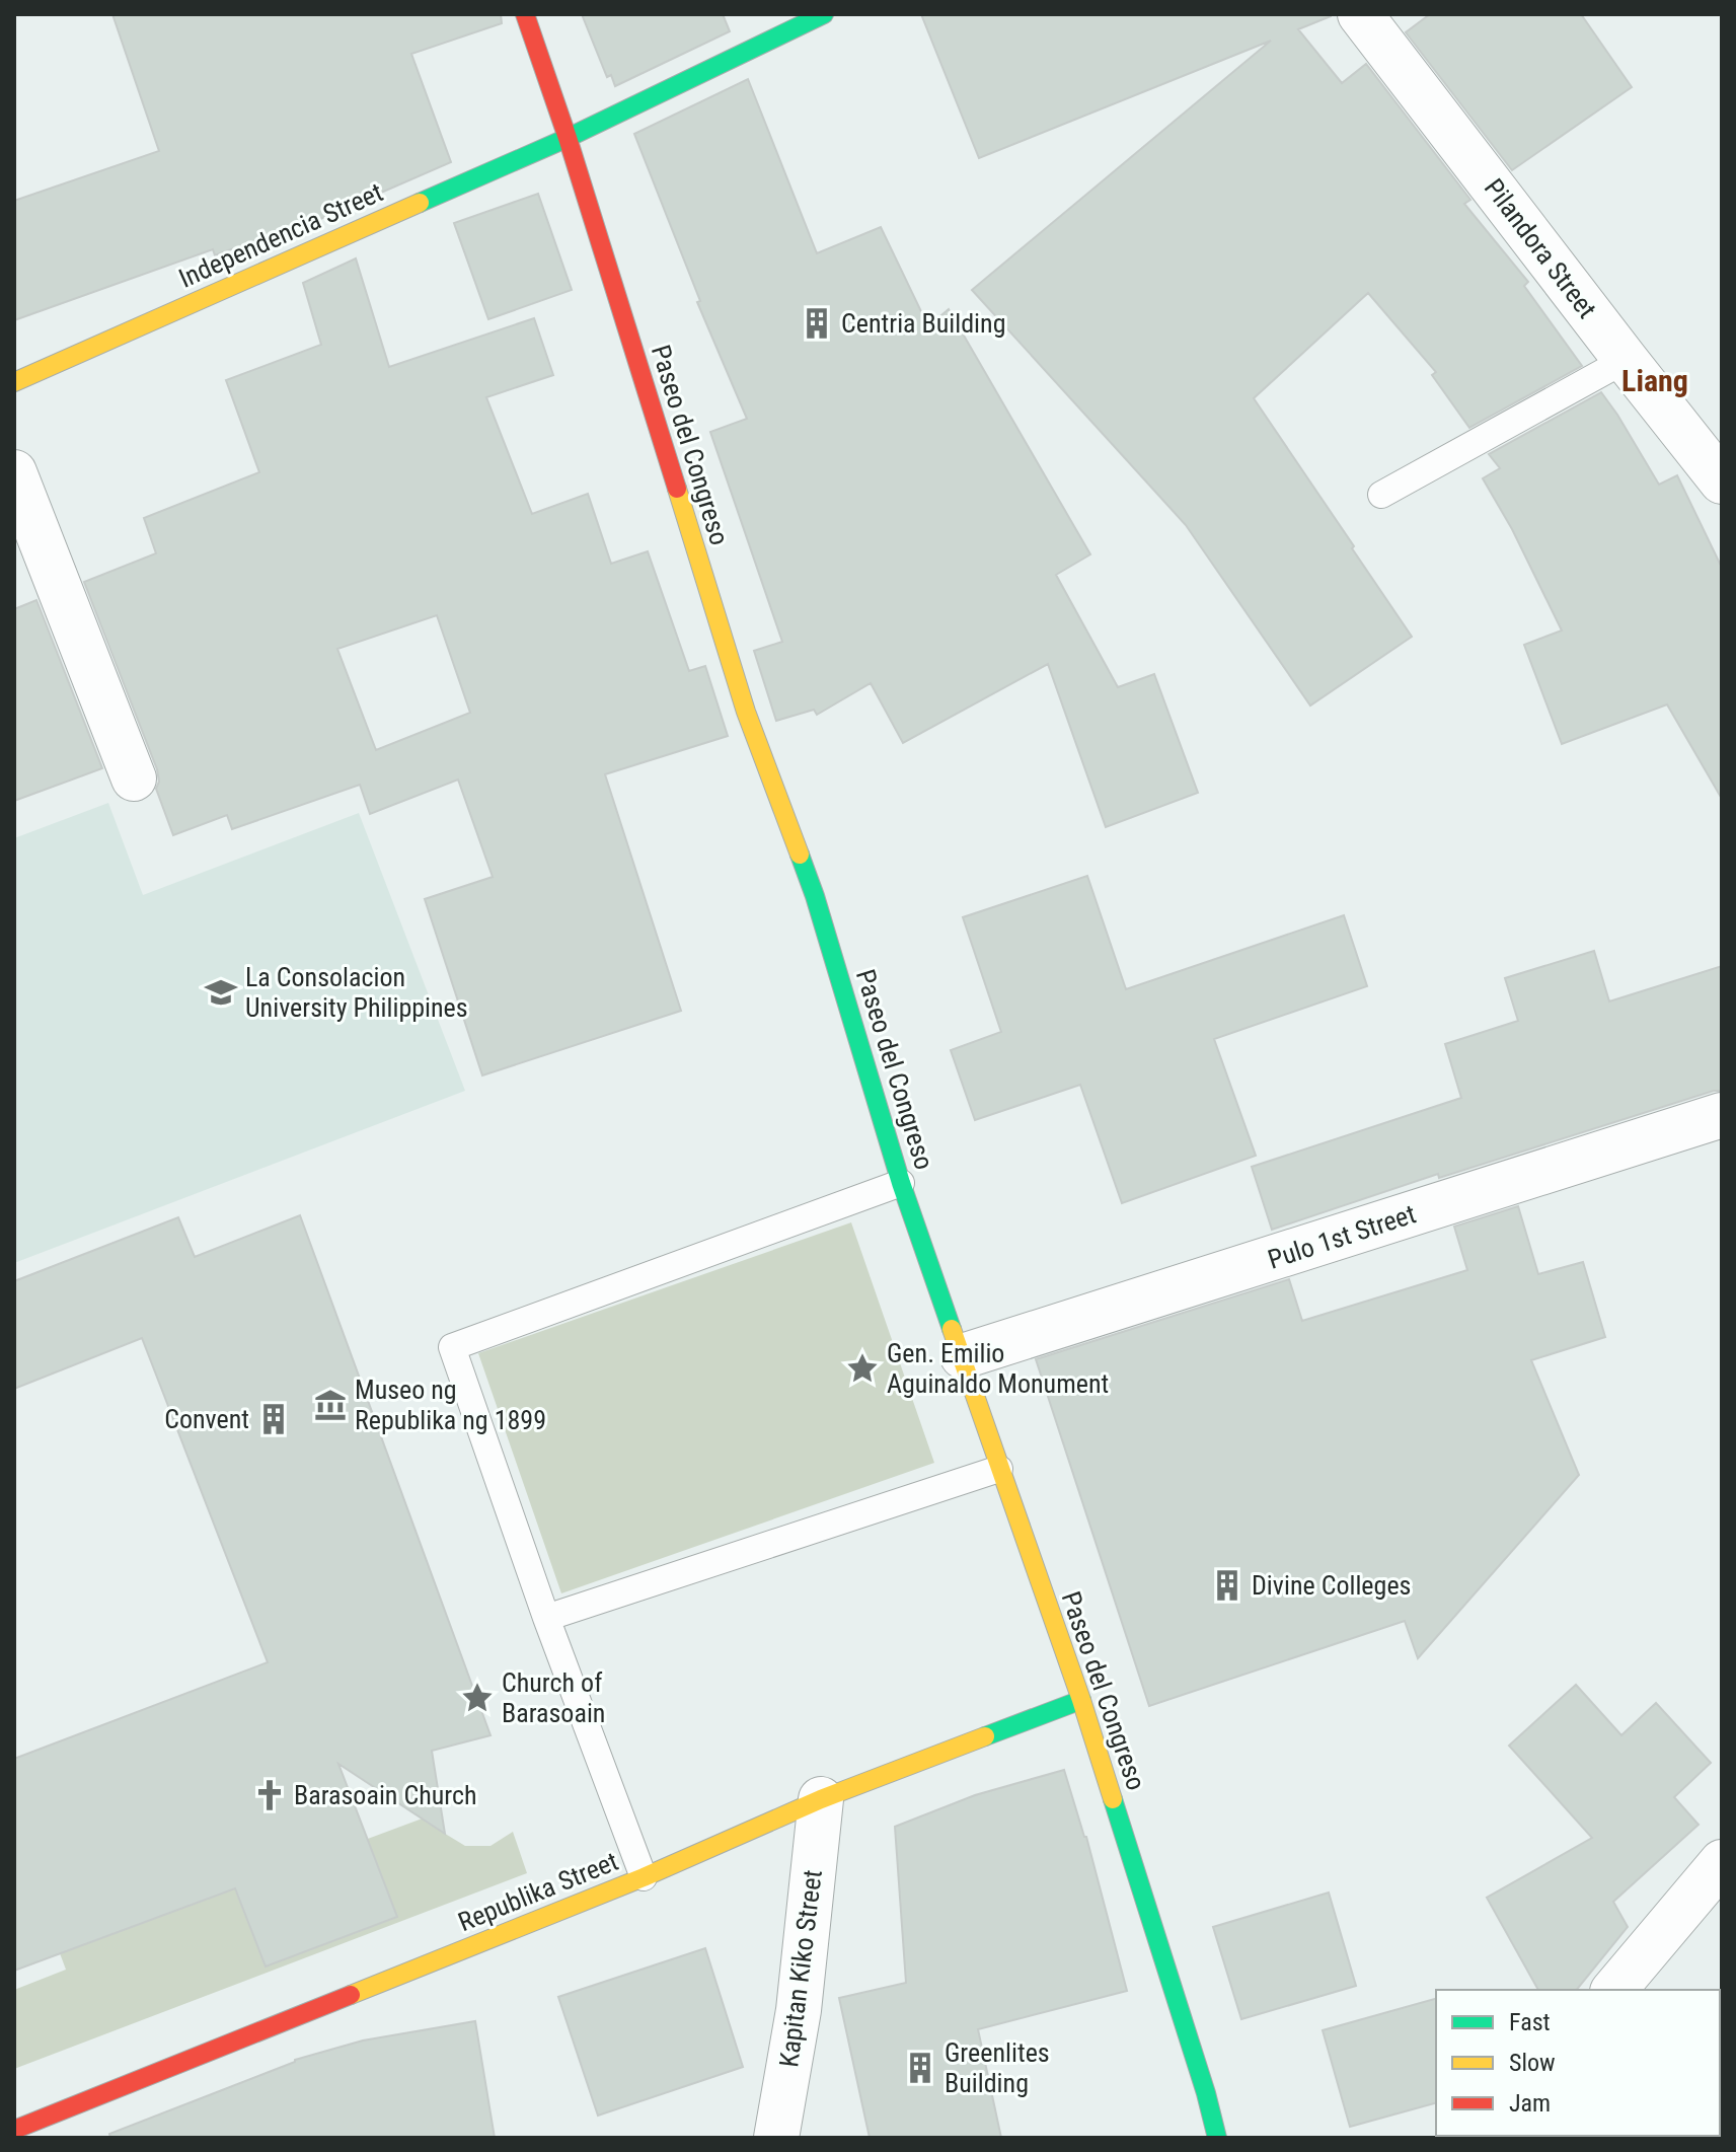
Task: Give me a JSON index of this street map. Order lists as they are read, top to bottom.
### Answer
{
  "streets": {
    "main road": ["Independencia Street", "Paseo del Congreso", "Republika Street"],
    "street": ["Pilandora Street", "Pulo 1st Street", "Kapitan Kiko Street"]
  },
  "crossings": [
    ["Independencia Street", "Paseo del Congreso"],
    ["Paseo del Congreso", "Pulo 1st Street"],
    ["Paseo del Congreso", "Republika Street"],
    ["Republika Street", "Kapitan Kiko Street"]
  ],
  "districts": ["Liang"],
  "places": {
    "building": [
      "Centria Building",
      "Convent",
      "Divine Colleges",
      "Greenlites Building"
    ],
    "school or university": ["La Consolacion University Philippines"],
    "place": ["Gen. Emilio Aguinaldo Monument", "Church of Barasoain"],
    "museum": ["Museo ng Republika ng 1899"],
    "church": ["Barasoain Church"]
  },
  "legend": ["Fast", "Slow", "Jam"]
}
